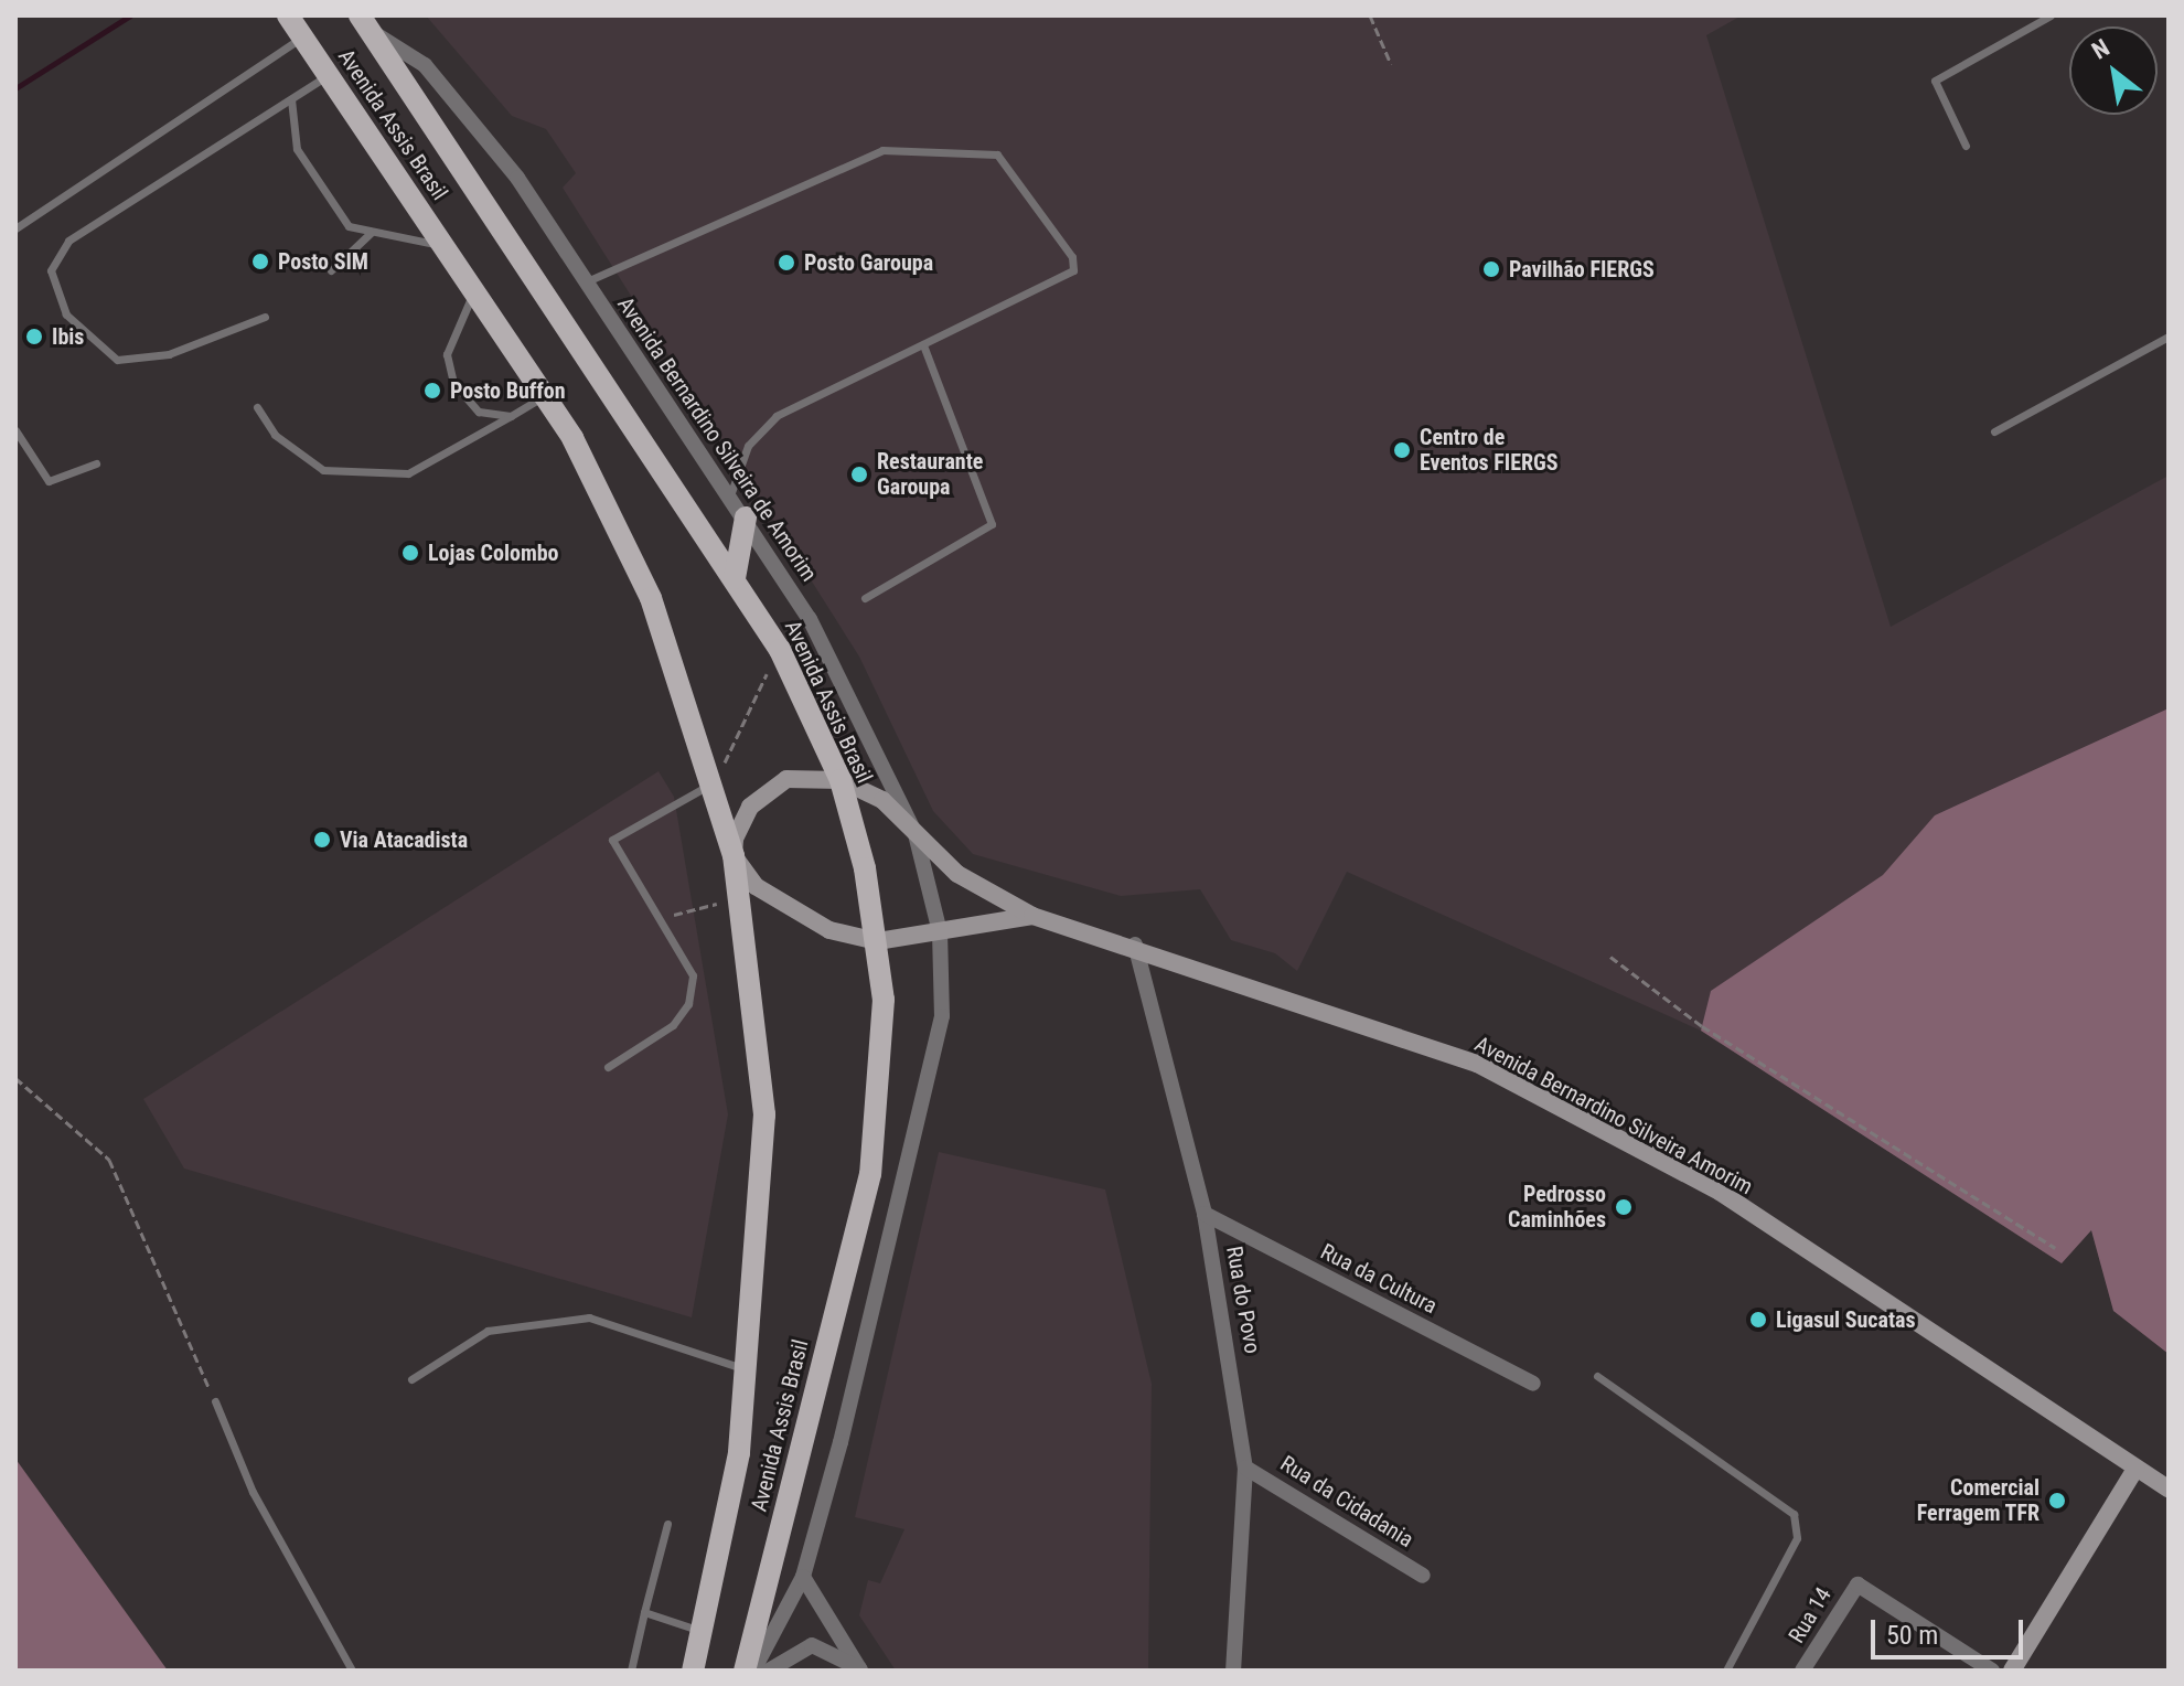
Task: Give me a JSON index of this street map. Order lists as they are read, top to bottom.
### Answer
{
  "streets": {
    "main road": ["Avenida Assis Brasil", "Avenida Bernardino Silveira Amorim"],
    "street": [
      "Avenida Bernardino Silveira de Amorim",
      "Rua da Cultura",
      "Rua do Povo",
      "Rua da Cidadania",
      "Rua 14"
    ]
  },
  "crossings": [
    ["Avenida Assis Brasil", "Avenida Bernardino Silveira de Amorim"],
    ["Avenida Assis Brasil", "Avenida Bernardino Silveira Amorim"],
    ["Avenida Bernardino Silveira de Amorim", "Avenida Bernardino Silveira Amorim"],
    ["Avenida Bernardino Silveira Amorim", "Rua do Povo"],
    ["Rua da Cultura", "Rua do Povo"],
    ["Rua do Povo", "Rua da Cidadania"]
  ],
  "places": [
    "Posto SIM",
    "Posto Garoupa",
    "Pavilhão FIERGS",
    "Ibis",
    "Posto Buffon",
    "Centro de Eventos FIERGS",
    "Restaurante Garoupa",
    "Lojas Colombo",
    "Via Atacadista",
    "Pedrosso Caminhões",
    "Ligasul Sucatas",
    "Comercial Ferragem TFR"
  ],
  "scale_bar": "50 m",
  "north": "top left"
}
